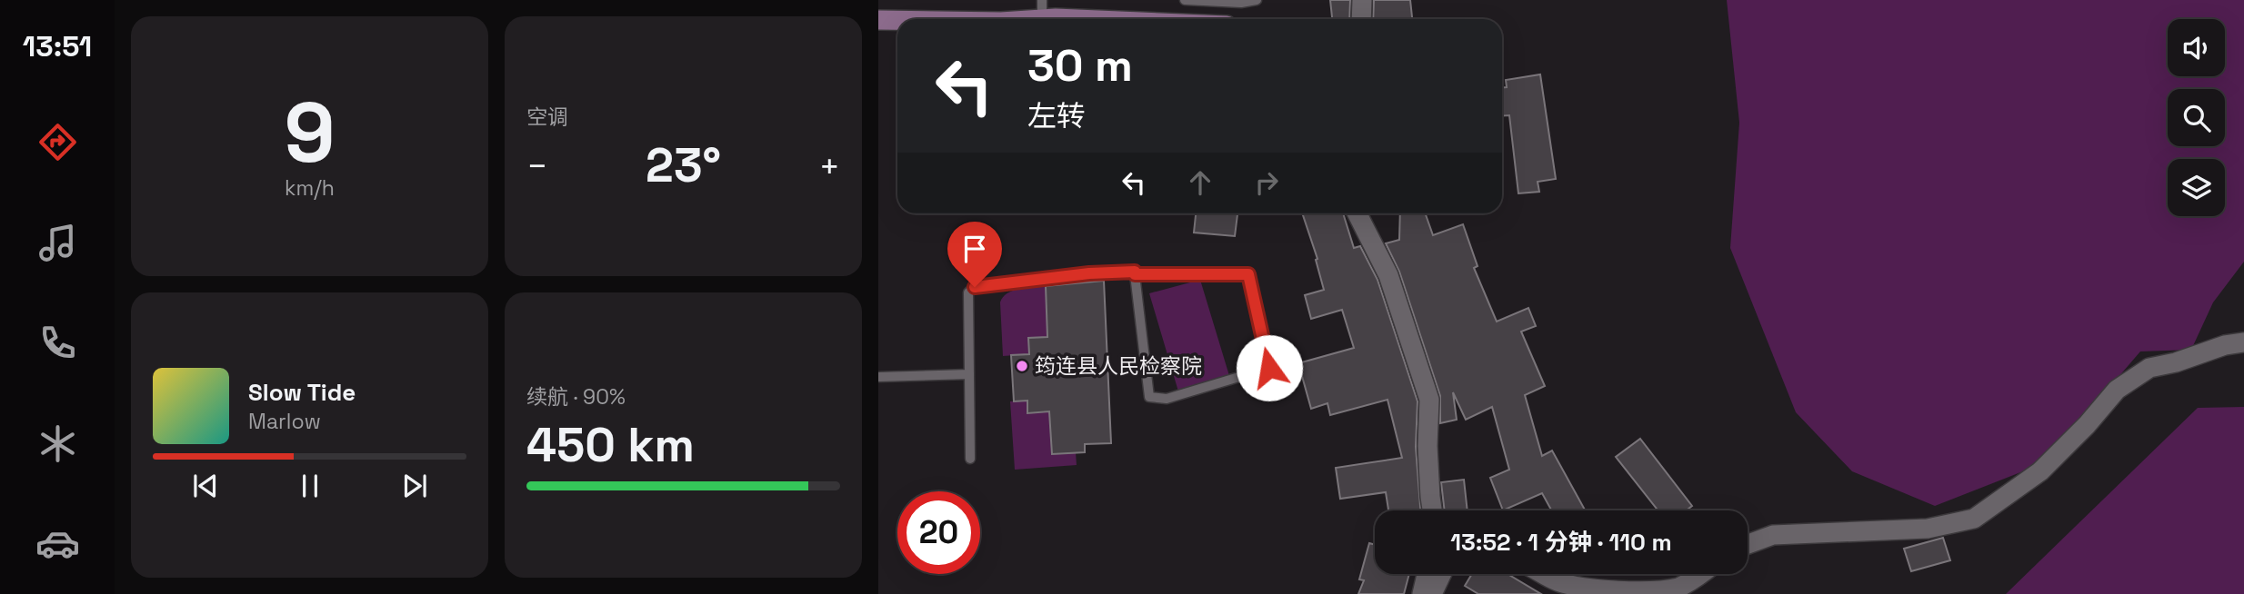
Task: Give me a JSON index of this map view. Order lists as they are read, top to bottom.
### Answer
{
  "places": ["筠连县人民检察院"],
  "page": {
    "tabs": "13:51",
    "tile": [
      ["9", "km/h"],
      "空调",
      ["续航 · 90%", "450 km"]
    ],
    "turn": ["30 m", "左转"],
    "heat": ["−", "23°", "+"],
    "song": ["Slow Tide", "Marlow"],
    "limit": "20",
    "trip": "13:52 · 1 分钟 · 110 m"
  }
}
